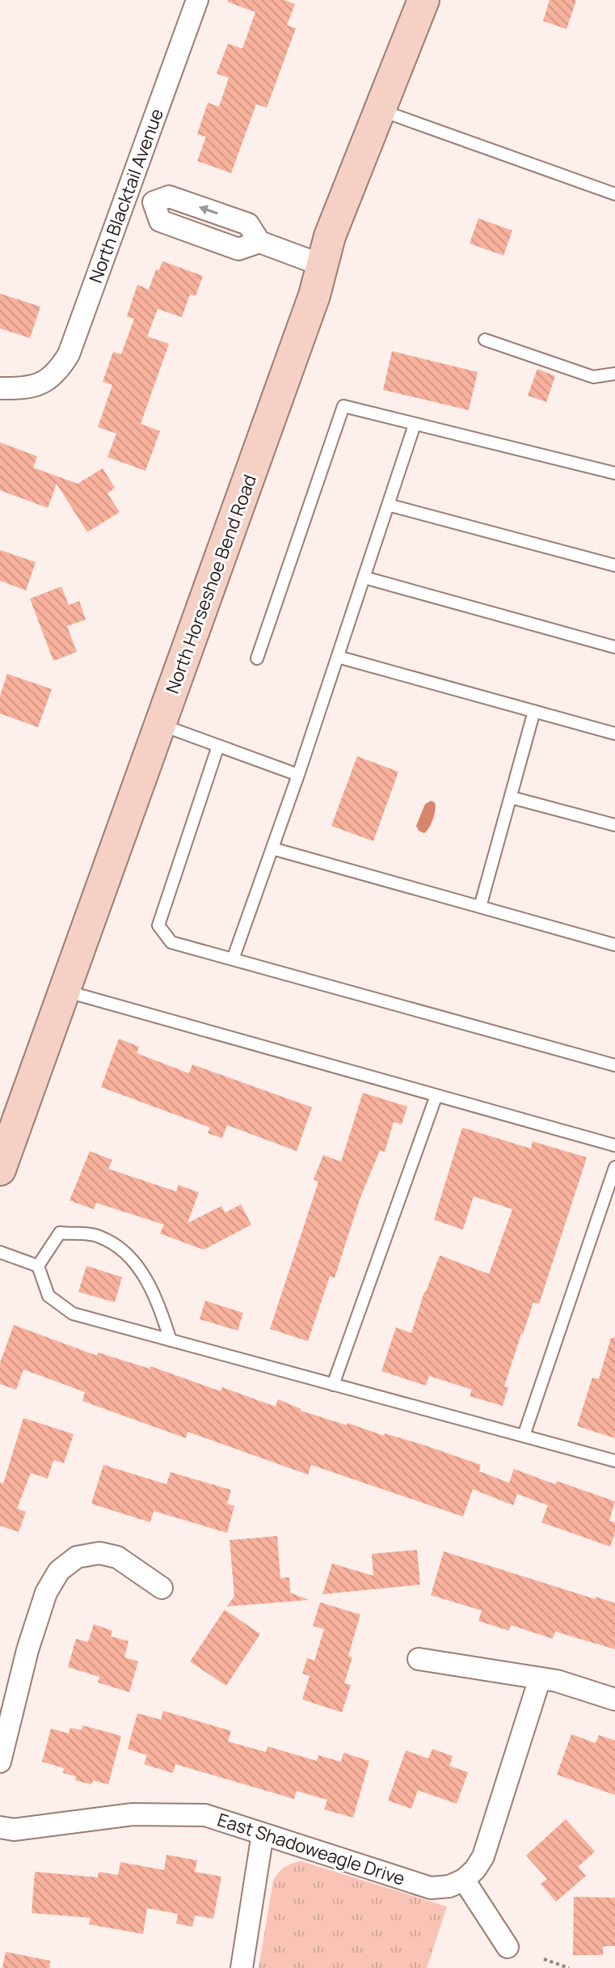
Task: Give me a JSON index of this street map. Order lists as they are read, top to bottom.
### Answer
{
  "streets": {
    "street": ["North Blacktail Avenue", "North Horseshoe Bend Road", "East Shadoweagle Drive"]
  }
}
